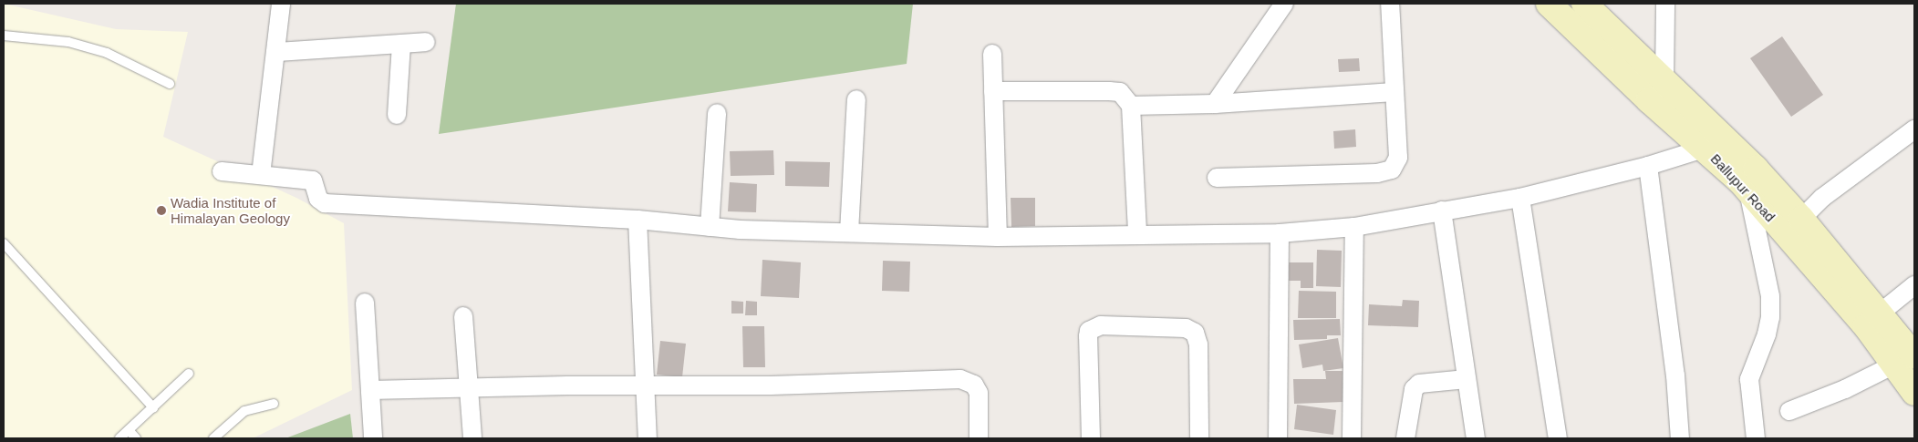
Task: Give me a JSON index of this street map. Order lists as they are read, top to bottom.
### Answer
{
  "streets": {
    "main road": ["Ballupur Road"]
  },
  "places": ["Wadia Institute of Himalayan Geology"]
}
